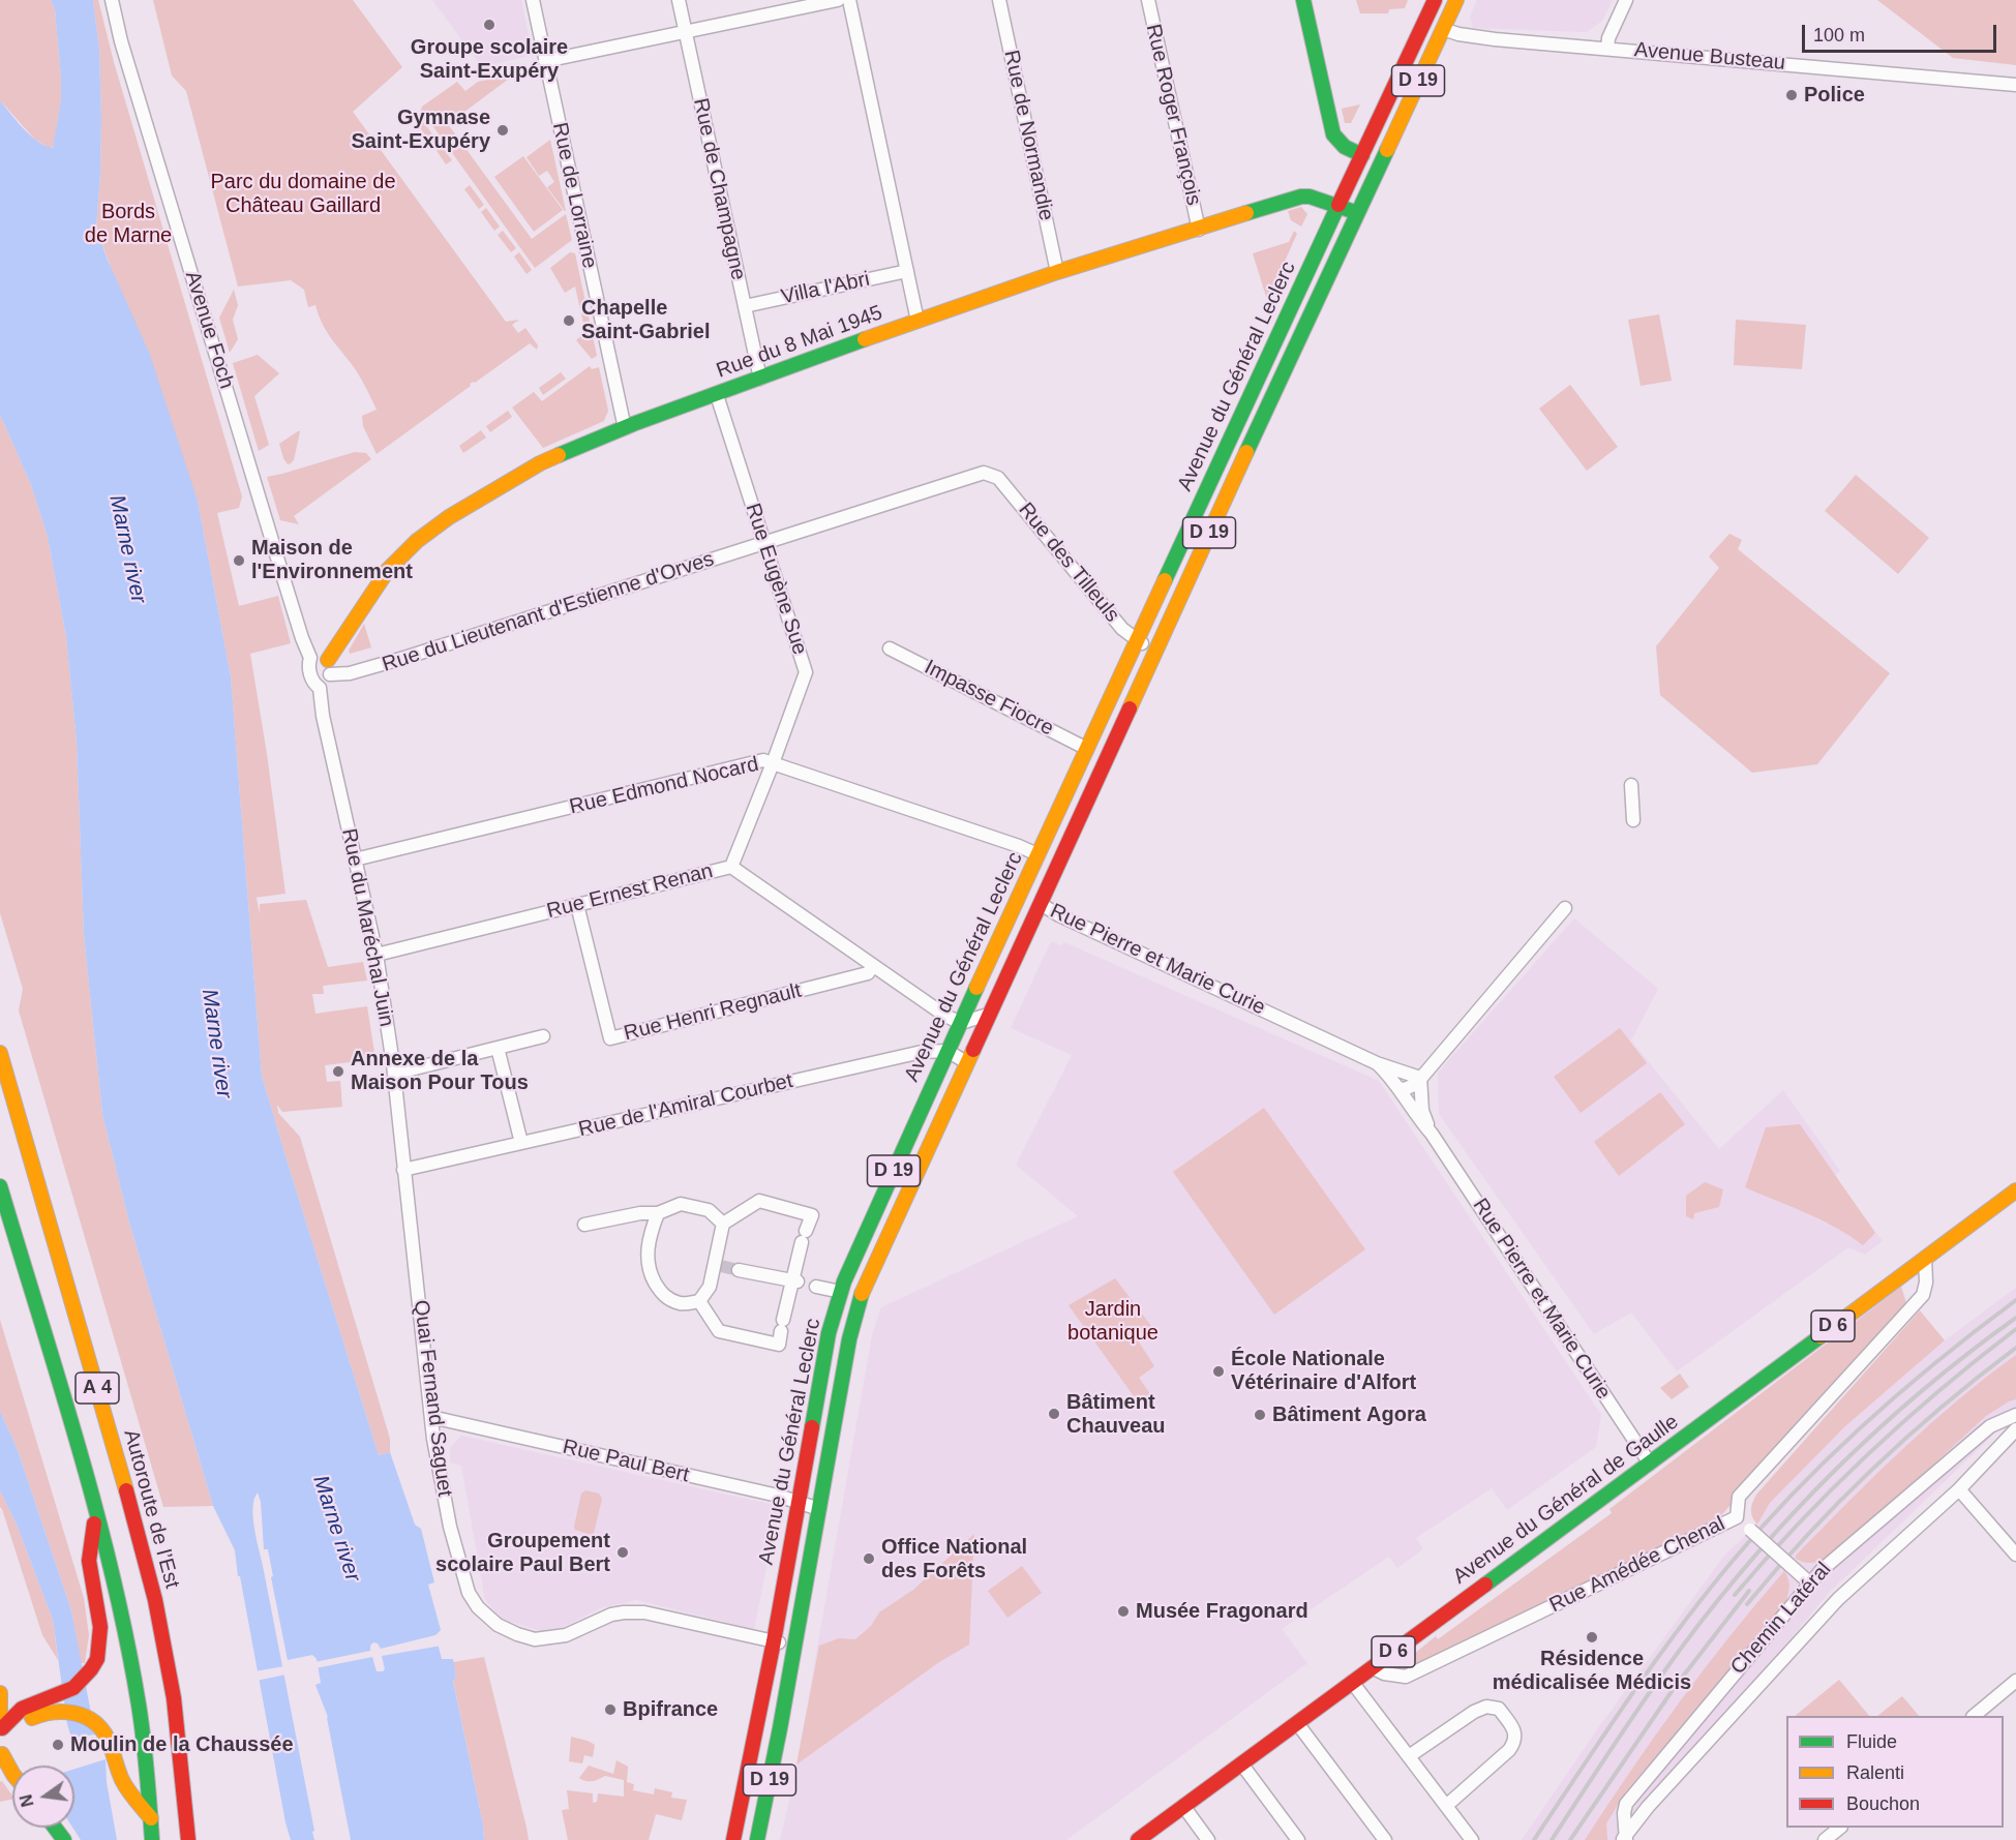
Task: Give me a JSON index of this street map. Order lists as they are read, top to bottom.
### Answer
{
  "streets": {
    "main road": [
      "D 19",
      "Rue du 8 Mai 1945",
      "Avenue du Général Leclerc",
      "D 6",
      "A 4",
      "Avenue du Général de Gaulle",
      "Autoroute de l’Est"
    ],
    "street": [
      "Avenue Busteau",
      "Rue Roger François",
      "Rue de Normandie",
      "Rue de Champagne",
      "Rue de Lorraine",
      "Villa l'Abri",
      "Avenue Foch",
      "Rue des Tilleuls",
      "Rue Eugène Sue",
      "Rue du Lieutenant d'Estienne d'Orves",
      "Impasse Fiocre",
      "Rue Edmond Nocard",
      "Rue Ernest Renan",
      "Rue du Maréchal Juin",
      "Rue Pierre et Marie Curie",
      "Rue Henri Regnault",
      "Rue de l'Amiral Courbet",
      "Quai Fernand Saguet",
      "Rue Paul Bert",
      "Rue Amédée Chenal",
      "Chemin Latéral"
    ]
  },
  "crossings": [
    ["Avenue Busteau", "Avenue du Général Leclerc"],
    ["Rue Roger François", "Rue du 8 Mai 1945"],
    ["Rue de Normandie", "Rue du 8 Mai 1945"],
    ["Rue de Champagne", "Villa l'Abri"],
    ["Rue de Champagne", "Rue du 8 Mai 1945"],
    ["Rue de Lorraine", "Rue du 8 Mai 1945"],
    ["Avenue Foch", "Rue du Maréchal Juin"],
    ["Rue du 8 Mai 1945", "Avenue du Général Leclerc"],
    ["Rue du 8 Mai 1945", "Rue Eugène Sue"],
    ["Avenue du Général Leclerc", "Rue des Tilleuls"],
    ["Avenue du Général Leclerc", "Impasse Fiocre"],
    ["Avenue du Général Leclerc", "Rue Edmond Nocard"],
    ["Avenue du Général Leclerc", "Rue Ernest Renan"],
    ["Avenue du Général Leclerc", "Rue Pierre et Marie Curie"],
    ["Avenue du Général Leclerc", "Rue de l'Amiral Courbet"],
    ["Avenue du Général Leclerc", "Quai Fernand Saguet"],
    ["Avenue du Général Leclerc", "Rue Paul Bert"],
    ["Rue des Tilleuls", "Rue du Lieutenant d'Estienne d'Orves"],
    ["Rue Eugène Sue", "Rue du Lieutenant d'Estienne d'Orves"],
    ["Rue Eugène Sue", "Rue Edmond Nocard"],
    ["Rue Eugène Sue", "Rue Ernest Renan"],
    ["Rue Edmond Nocard", "Rue du Maréchal Juin"],
    ["Rue Ernest Renan", "Rue du Maréchal Juin"],
    ["Rue Ernest Renan", "Rue Henri Regnault"],
    ["Rue du Maréchal Juin", "Rue de l'Amiral Courbet"],
    ["Rue du Maréchal Juin", "Quai Fernand Saguet"],
    ["Rue Pierre et Marie Curie", "Avenue du Général de Gaulle"],
    ["Rue de l'Amiral Courbet", "Quai Fernand Saguet"],
    ["Quai Fernand Saguet", "Rue Paul Bert"],
    ["Avenue du Général de Gaulle", "Rue Amédée Chenal"]
  ],
  "water": ["Marne river"],
  "parks": ["Parc du domaine de Château Gaillard", "Bords de Marne", "Jardin botanique"],
  "places": [
    "Groupe scolaire Saint-Exupéry",
    "Police",
    "Gymnase Saint-Exupéry",
    "Chapelle Saint-Gabriel",
    "Maison de l'Environnement",
    "Annexe de la Maison Pour Tous",
    "École Nationale Vétérinaire d'Alfort",
    "Bâtiment Chauveau",
    "Bâtiment Agora",
    "Groupement scolaire Paul Bert",
    "Office National des Forêts",
    "Musée Fragonard",
    "Résidence médicalisée Médicis",
    "Bpifrance",
    "Moulin de la Chaussée"
  ],
  "legend": ["Fluide", "Ralenti", "Bouchon"],
  "scale_bar": "100 m",
  "north": "left"
}
